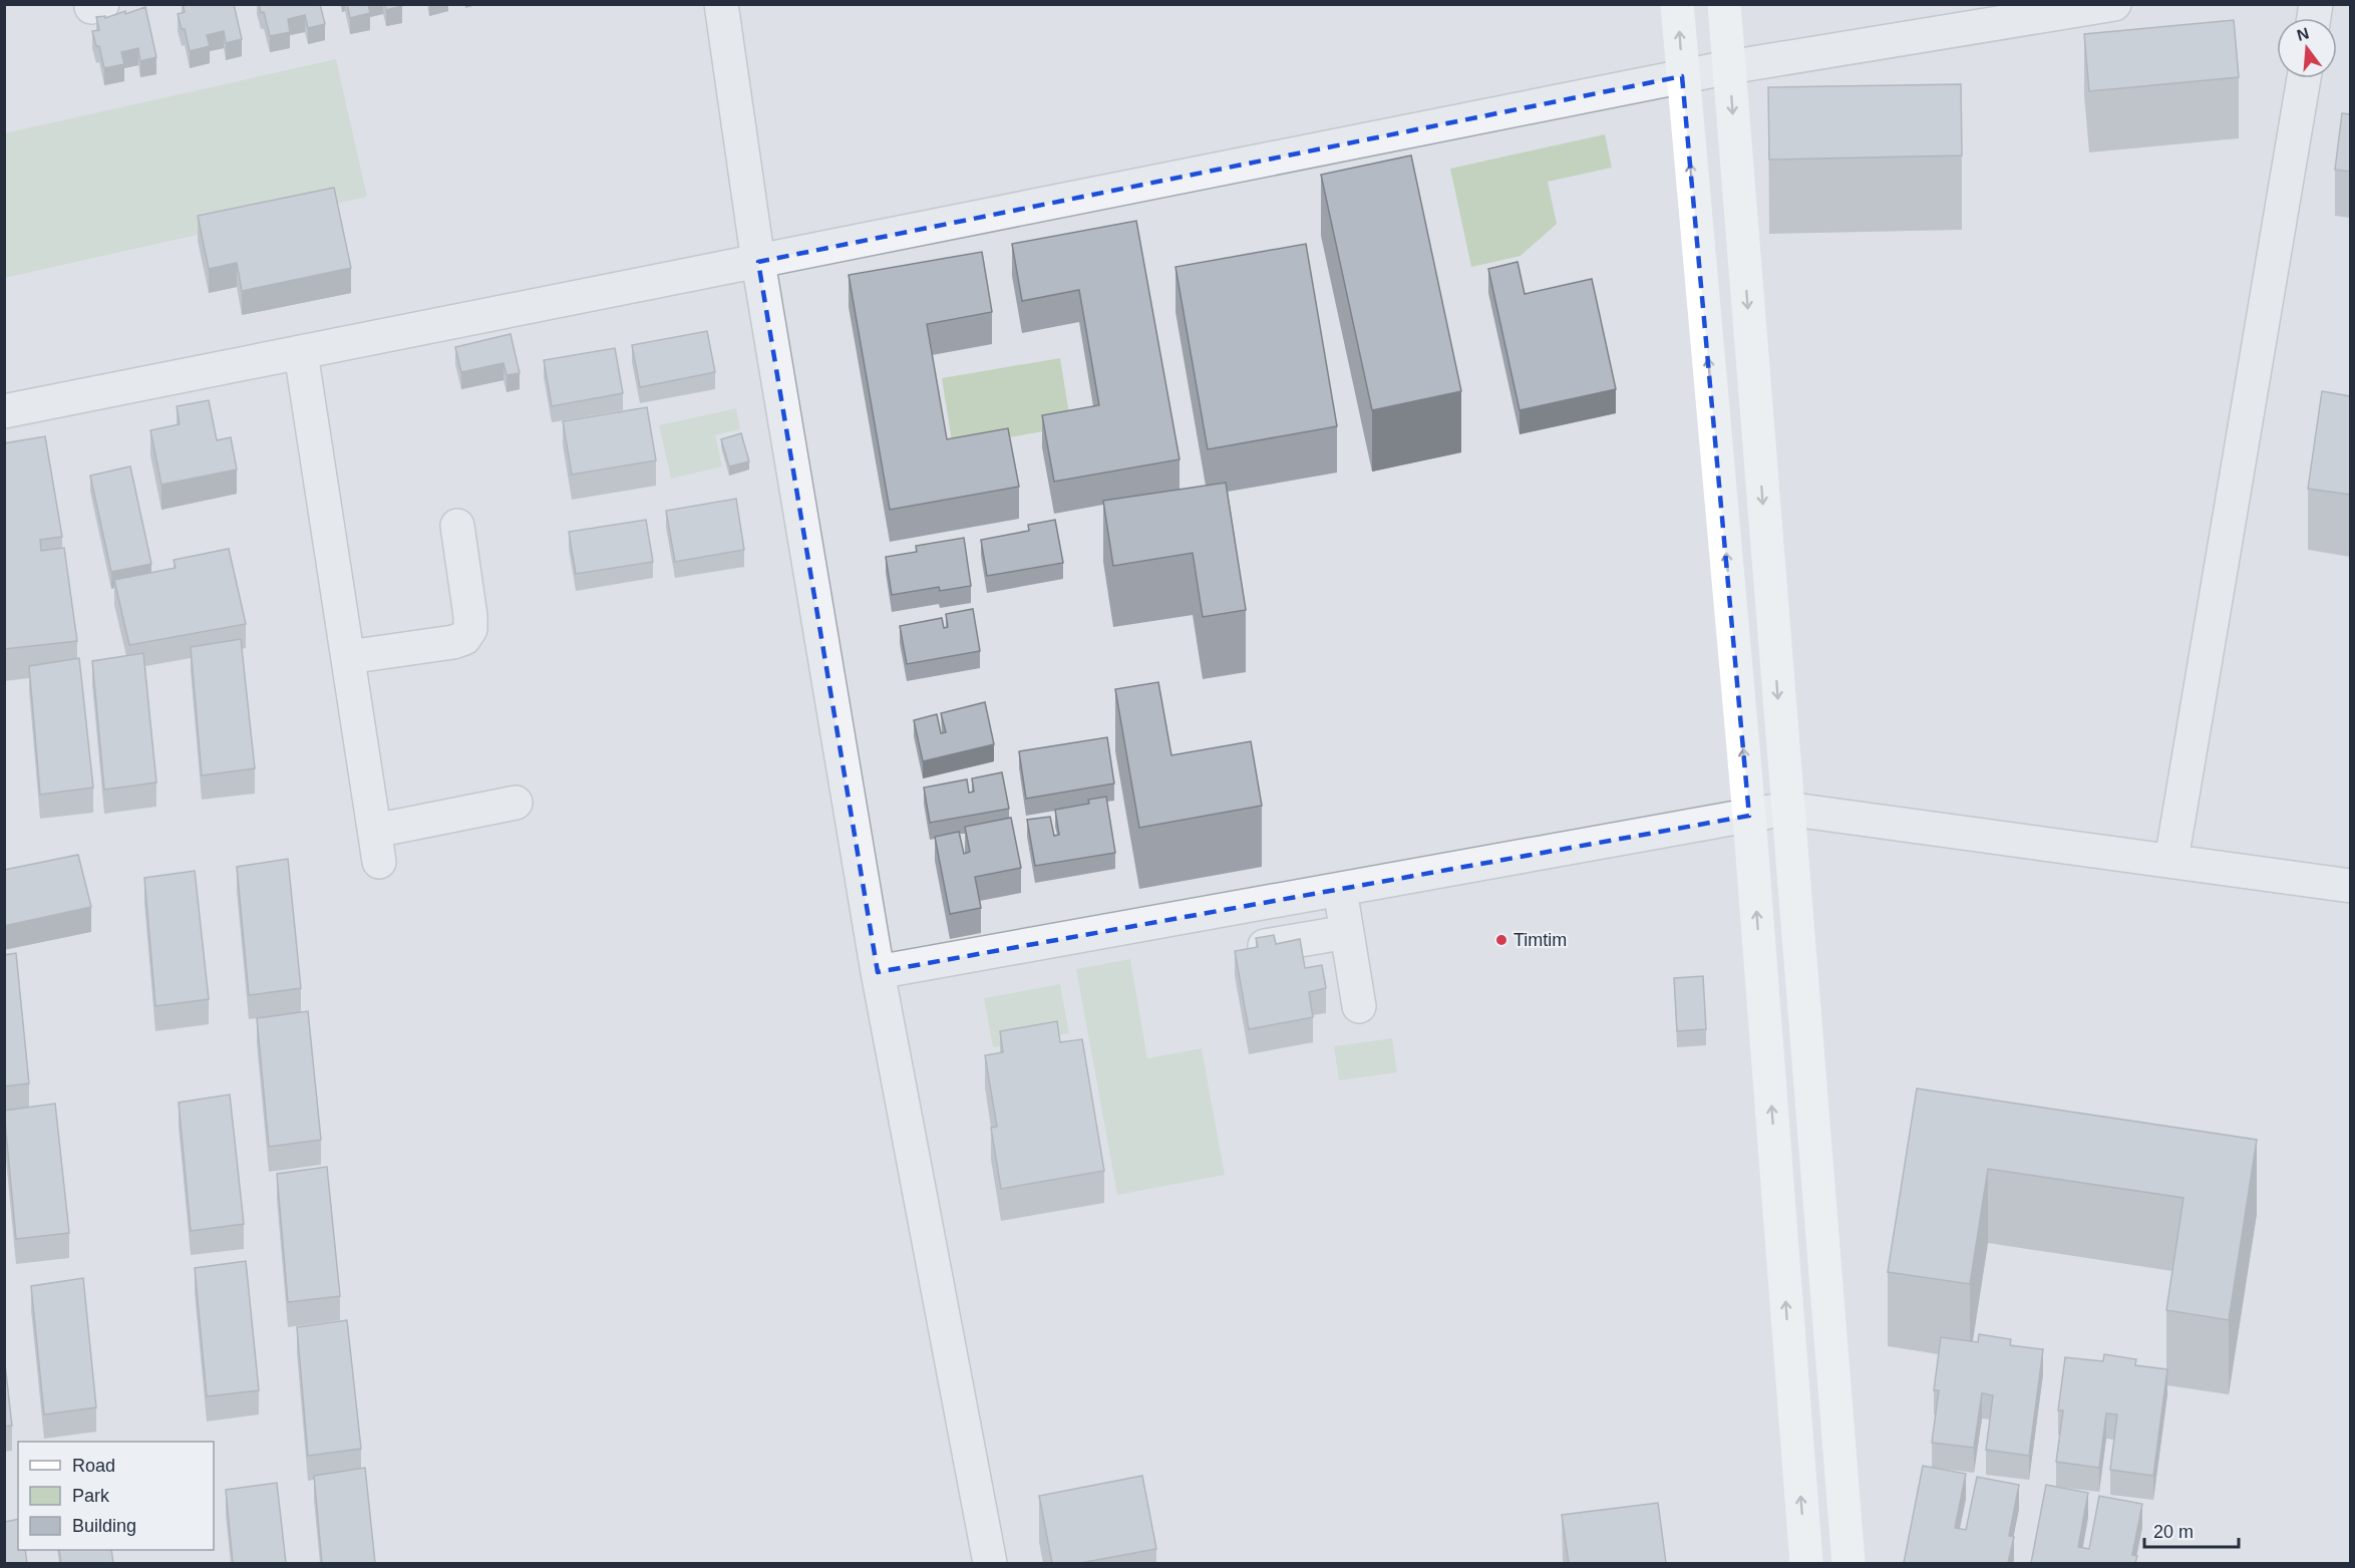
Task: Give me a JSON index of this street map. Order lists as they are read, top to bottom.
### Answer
{
  "places": ["Timtim"],
  "legend": ["Road", "Park", "Building"],
  "scale_bar": "20 m",
  "north": "top"
}
